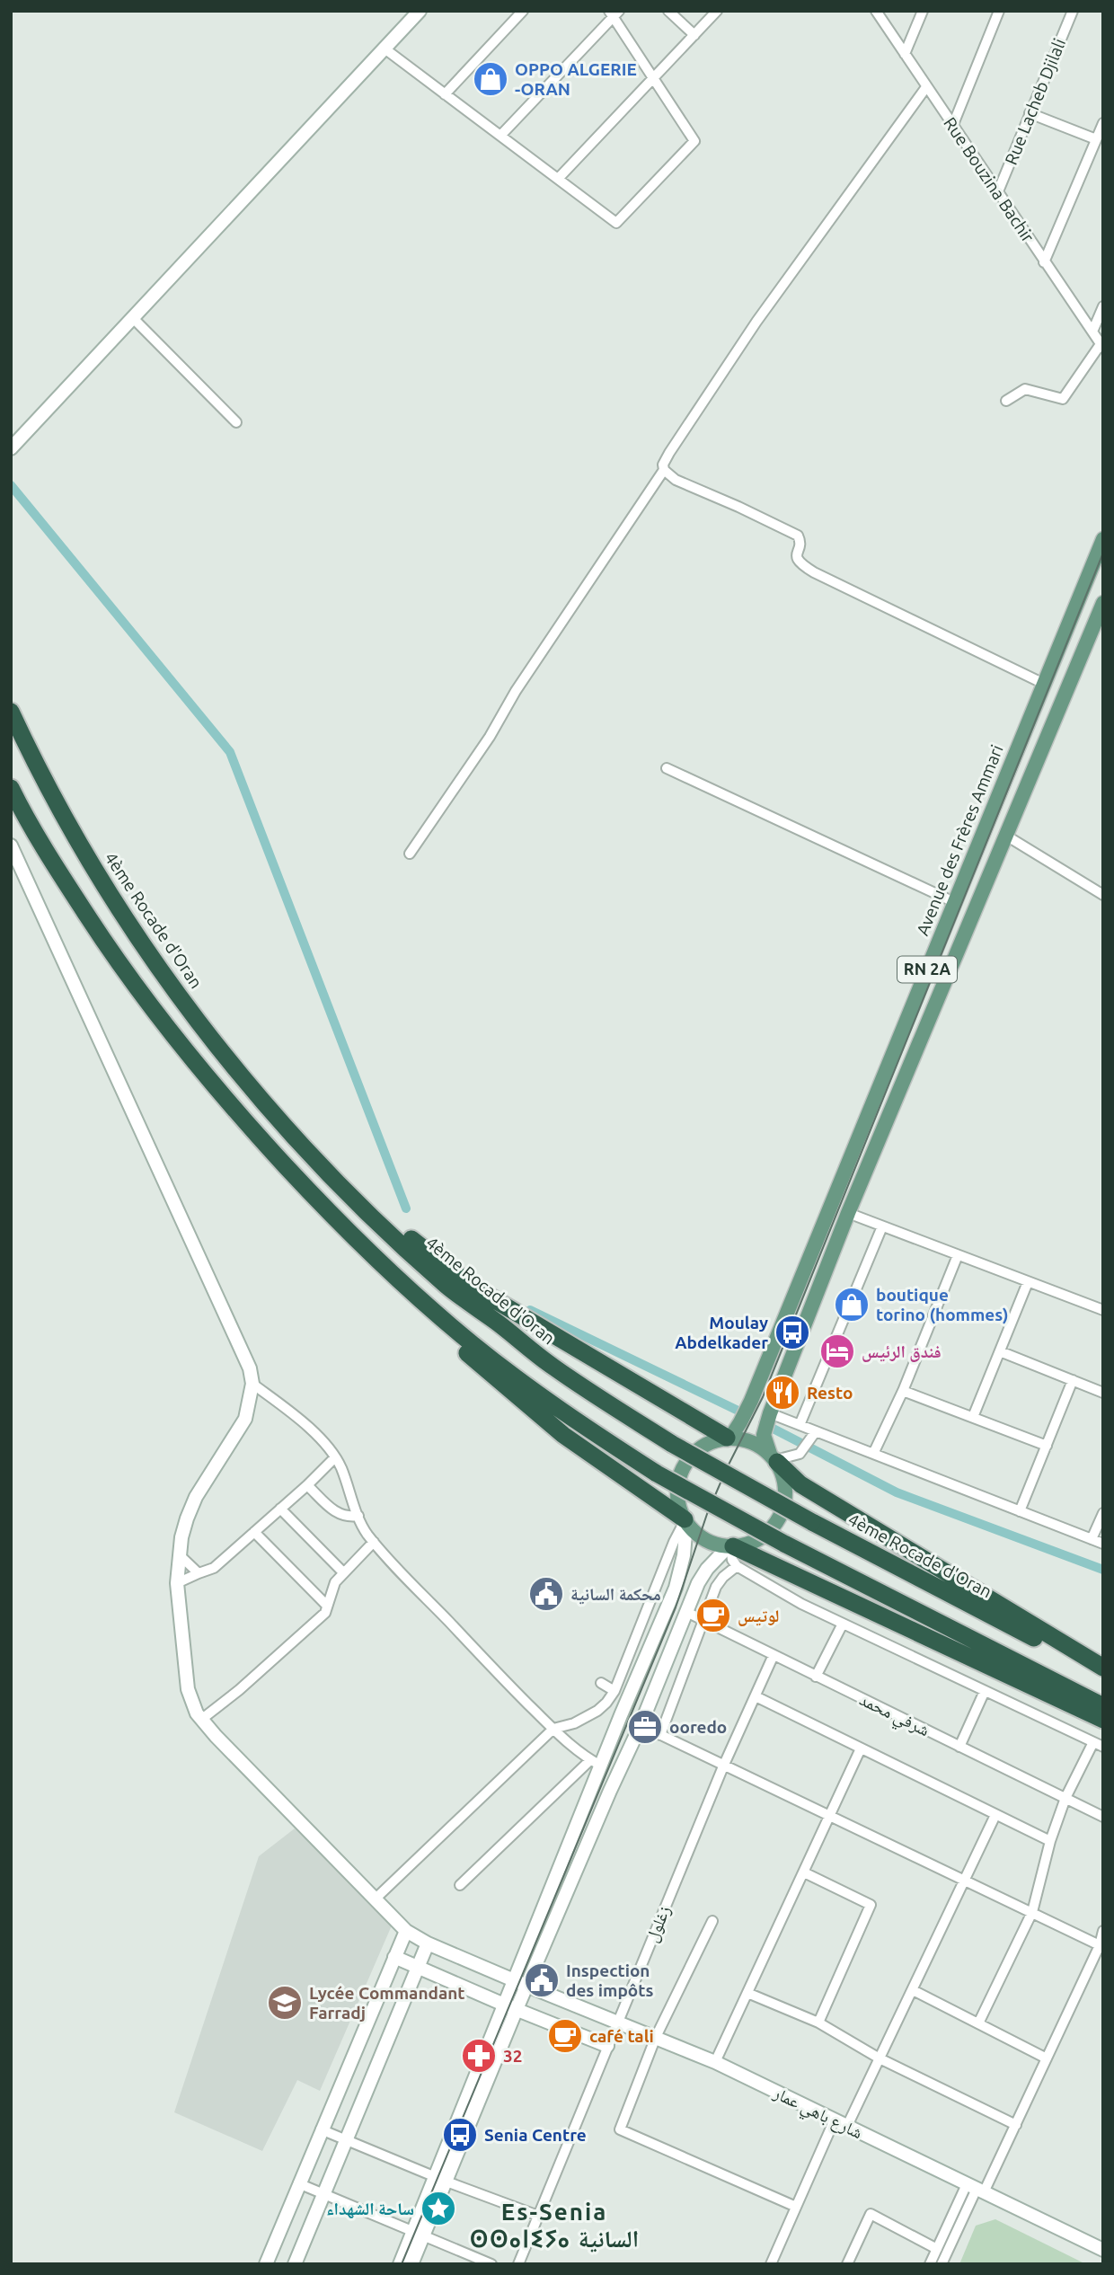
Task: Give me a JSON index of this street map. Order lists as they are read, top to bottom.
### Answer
{
  "streets": {
    "highway": ["4ème Rocade d'Oran"],
    "main road": ["Avenue des Frères Ammari", "RN 2A", "شارع باهي عمار"],
    "street": [
      "Rue Lacheb Djilali",
      "Rue Bouzina Bachir",
      "شرفي محمد",
      "زغلول"
    ]
  },
  "crossings": [
    ["Rue Lacheb Djilali", "Rue Bouzina Bachir"],
    ["Avenue des Frères Ammari", "RN 2A"],
    ["شرفي محمد", "زغلول"],
    ["زغلول", "شارع باهي عمار"]
  ],
  "districts": ["Es-Senia ⵙⵙⴰⵏⵉⵢⴰ السانية"],
  "places": {
    "shop": ["OPPO ALGERIE -ORAN", "boutique torino (hommes)"],
    "bus stop": ["Moulay Abdelkader", "Senia Centre"],
    "hotel": ["فندق الرئيس"],
    "restaurant": ["Resto"],
    "public building": ["محكمة السانية", "Inspection des impôts"],
    "cafe": ["لوتيس", "café tali"],
    "office": ["ooredo"],
    "school or university": ["Lycée Commandant Farradj"],
    "pharmacy": ["32"],
    "place": ["ساحة الشهداء"]
  }
}
